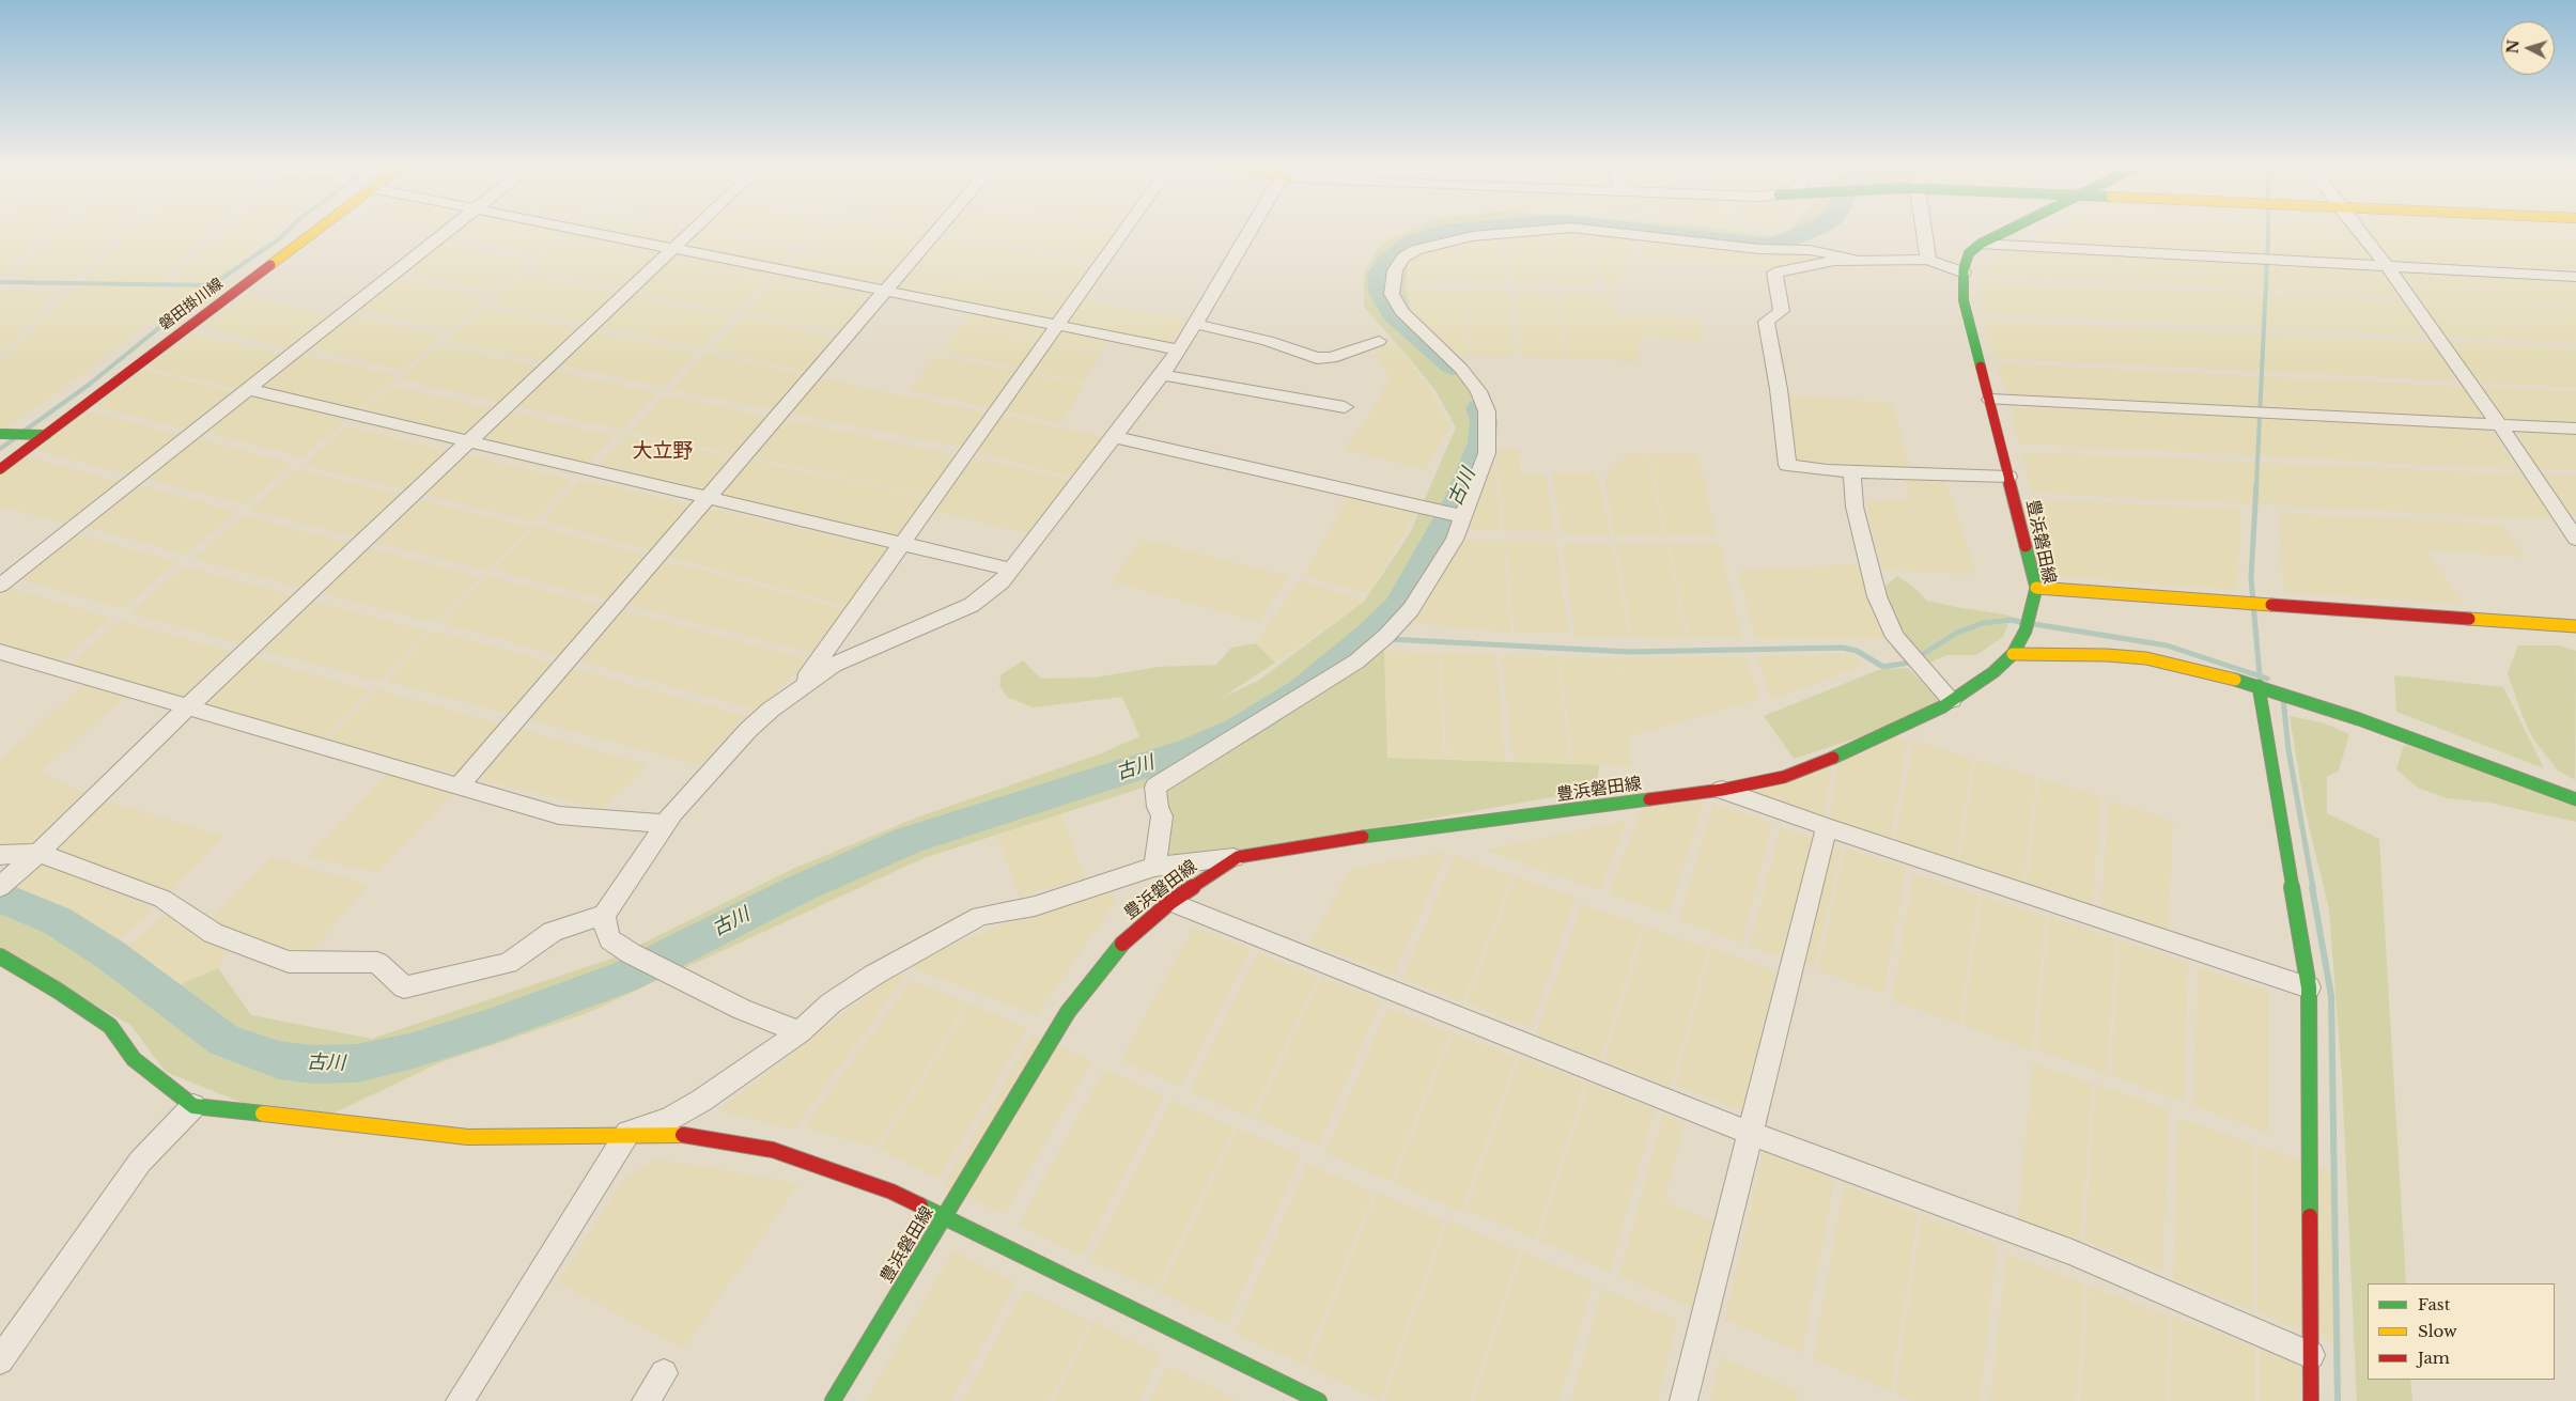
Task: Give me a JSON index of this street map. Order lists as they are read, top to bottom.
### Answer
{
  "streets": {
    "street": ["磐田掛川線", "豊浜磐田線"]
  },
  "districts": ["大立野"],
  "water": ["古川"],
  "legend": ["Fast", "Slow", "Jam"],
  "north": "left"
}
